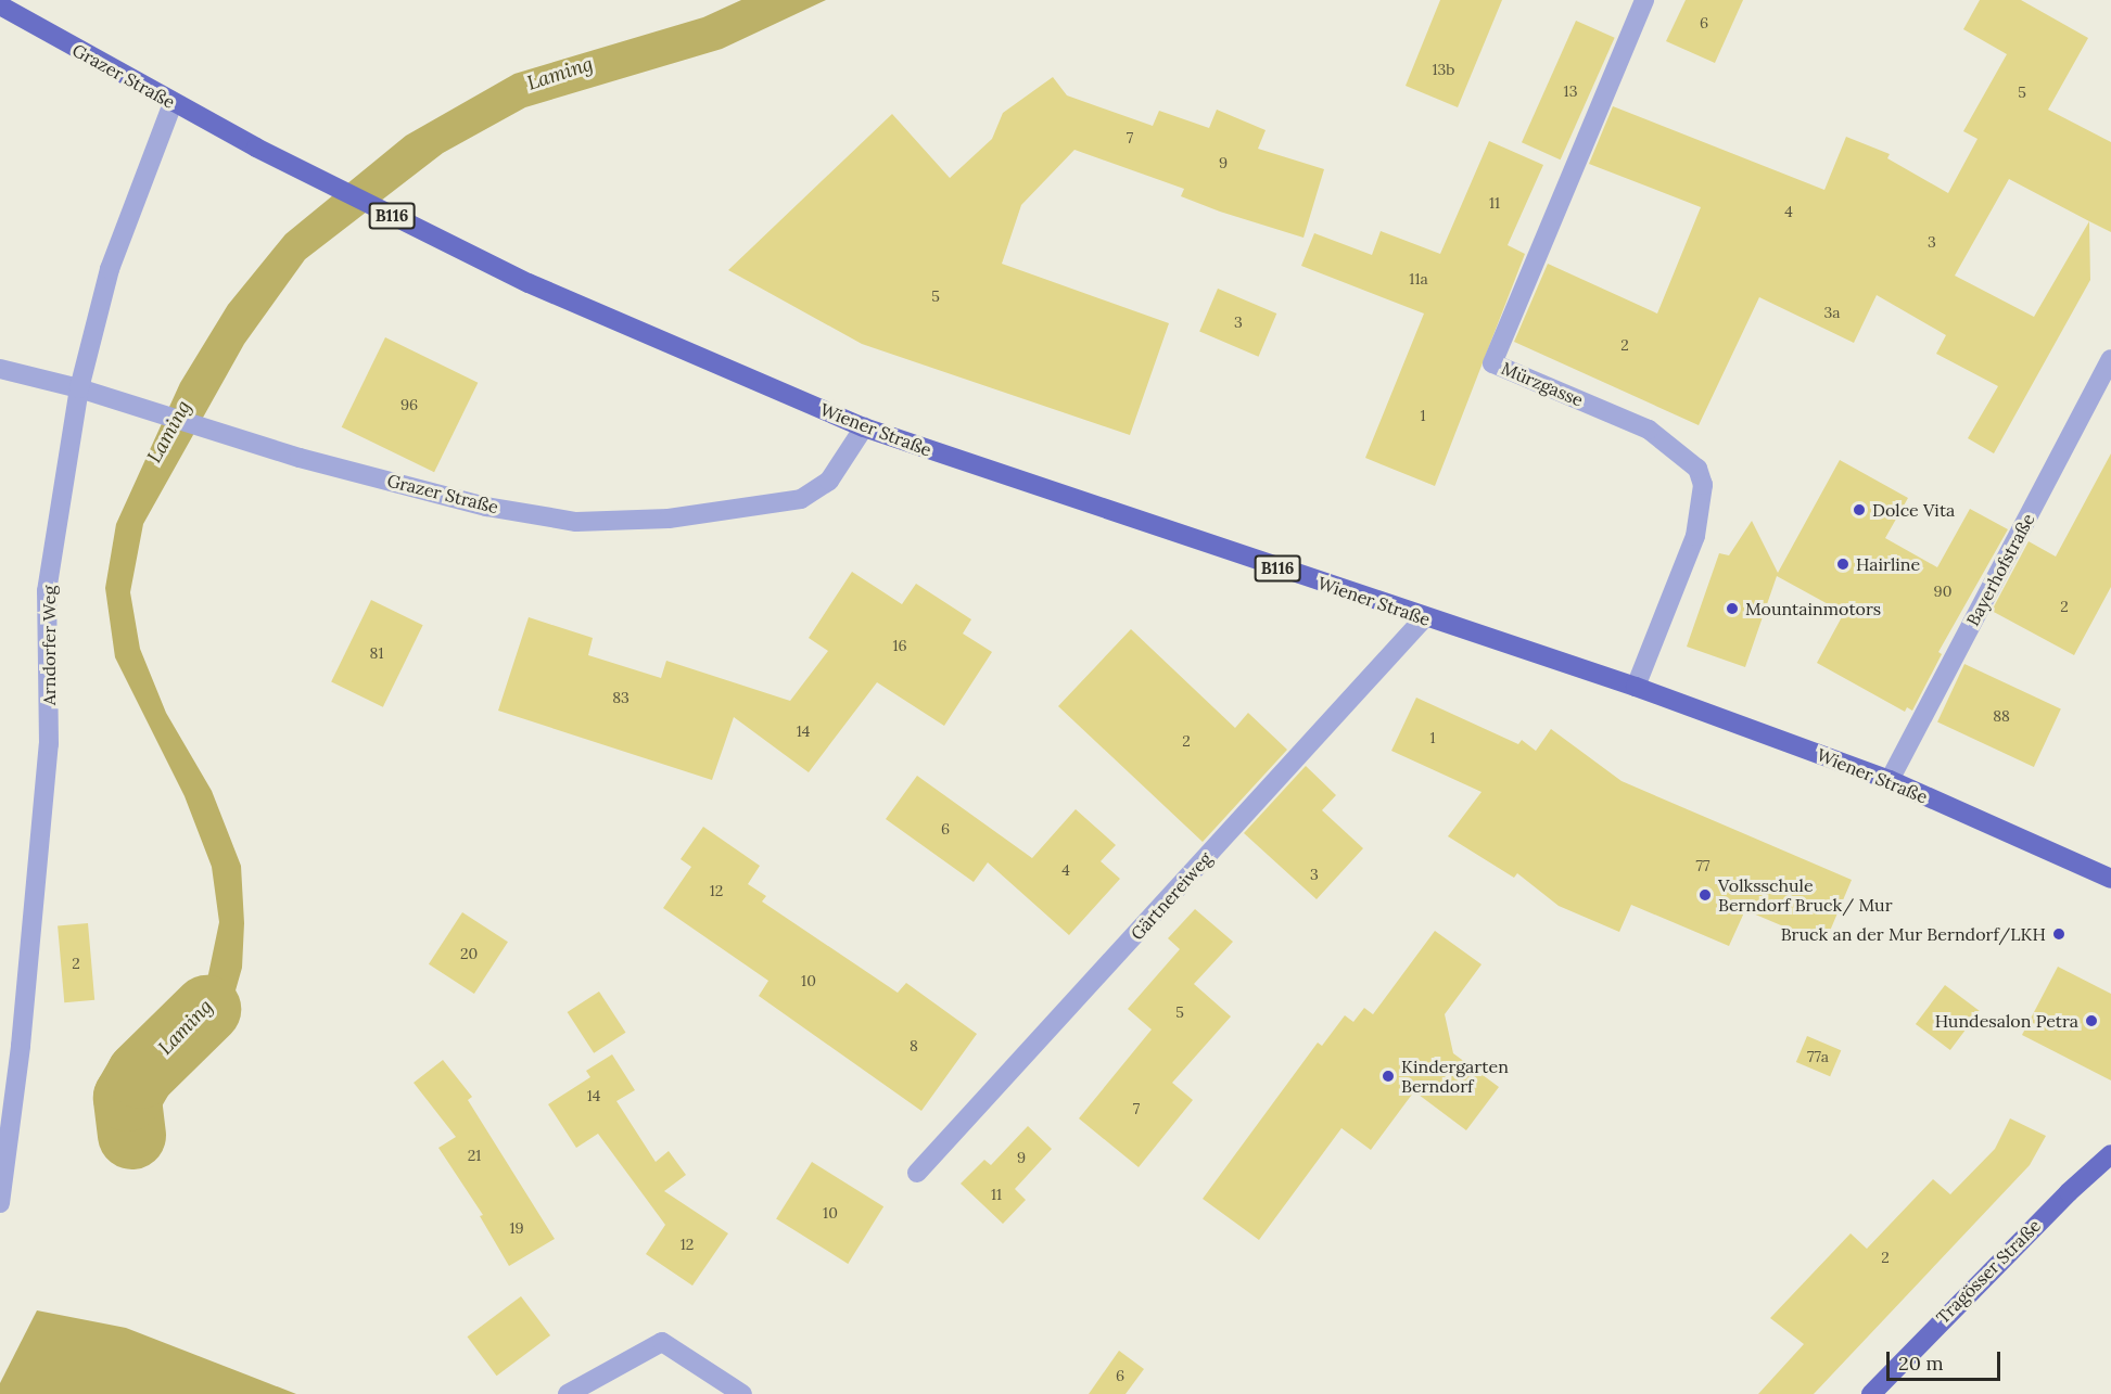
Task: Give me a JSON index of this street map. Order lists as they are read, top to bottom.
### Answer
{
  "streets": {
    "main road": [
      "Grazer Straße",
      "B116",
      "Wiener Straße",
      "Tragösser Straße"
    ],
    "street": [
      "Mürzgasse",
      "Bayerhofstraße",
      "Arndorfer Weg",
      "Gärtnereiweg"
    ]
  },
  "crossings": [
    ["Grazer Straße", "Wiener Straße"],
    ["Grazer Straße", "Arndorfer Weg"],
    ["Mürzgasse", "Wiener Straße"],
    ["Wiener Straße", "Bayerhofstraße"],
    ["Wiener Straße", "Gärtnereiweg"]
  ],
  "water": ["Laming"],
  "places": [
    "Dolce Vita",
    "Hairline",
    "Mountainmotors",
    "Volksschule Berndorf Bruck/ Mur",
    "Bruck an der Mur Berndorf/LKH",
    "Hundesalon Petra",
    "Kindergarten Berndorf"
  ],
  "house_numbers": [
    "6",
    "13b",
    "13",
    "5",
    "7",
    "9",
    "11",
    "4",
    "3",
    "11a",
    "5",
    "3a",
    "3",
    "2",
    "96",
    "1",
    "90",
    "2",
    "16",
    "81",
    "83",
    "88",
    "14",
    "1",
    "2",
    "6",
    "77",
    "4",
    "3",
    "12",
    "20",
    "2",
    "10",
    "5",
    "8",
    "77a",
    "14",
    "7",
    "21",
    "9",
    "11",
    "10",
    "19",
    "12",
    "2",
    "6"
  ],
  "scale_bar": "20 m"
}
